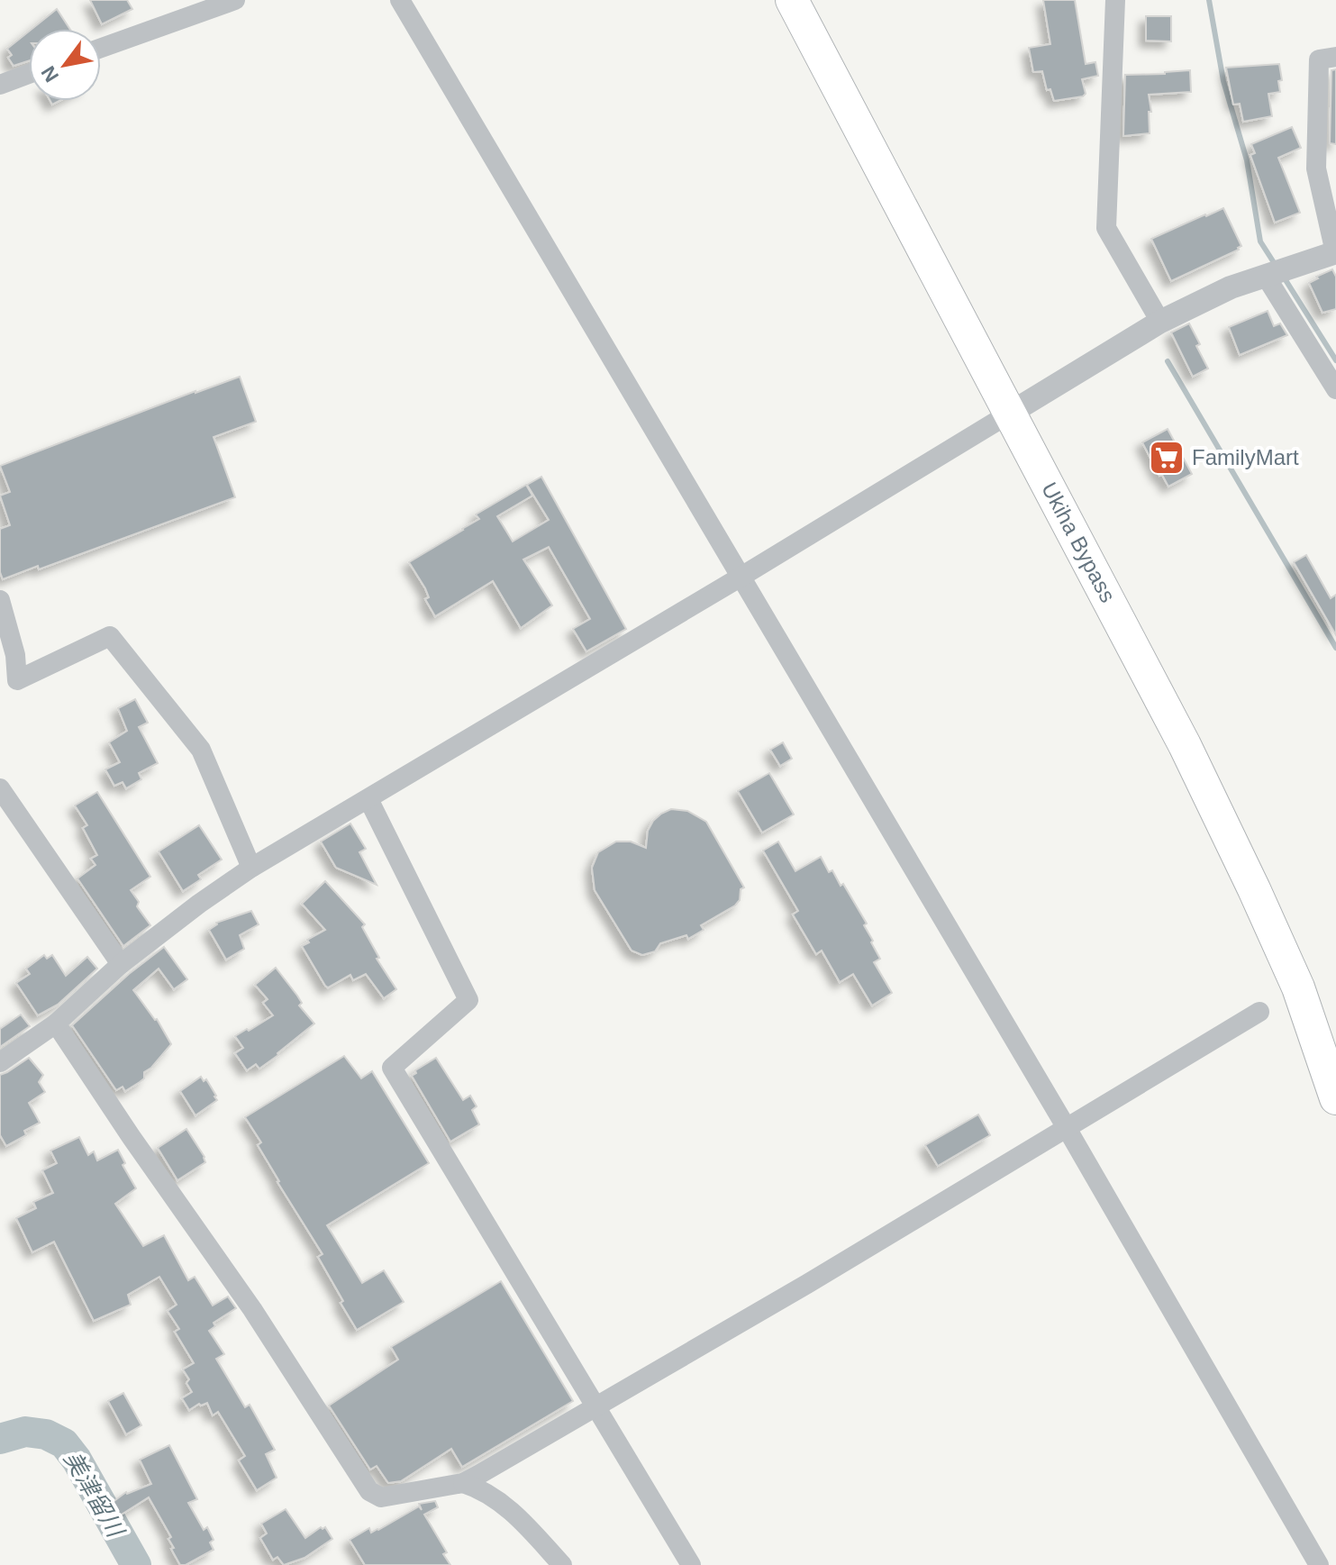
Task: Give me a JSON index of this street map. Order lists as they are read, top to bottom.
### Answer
{
  "streets": {
    "highway": ["Ukiha Bypass"]
  },
  "water": ["美津留川"],
  "places": {
    "supermarket": ["FamilyMart"]
  },
  "north": "bottom left"
}
